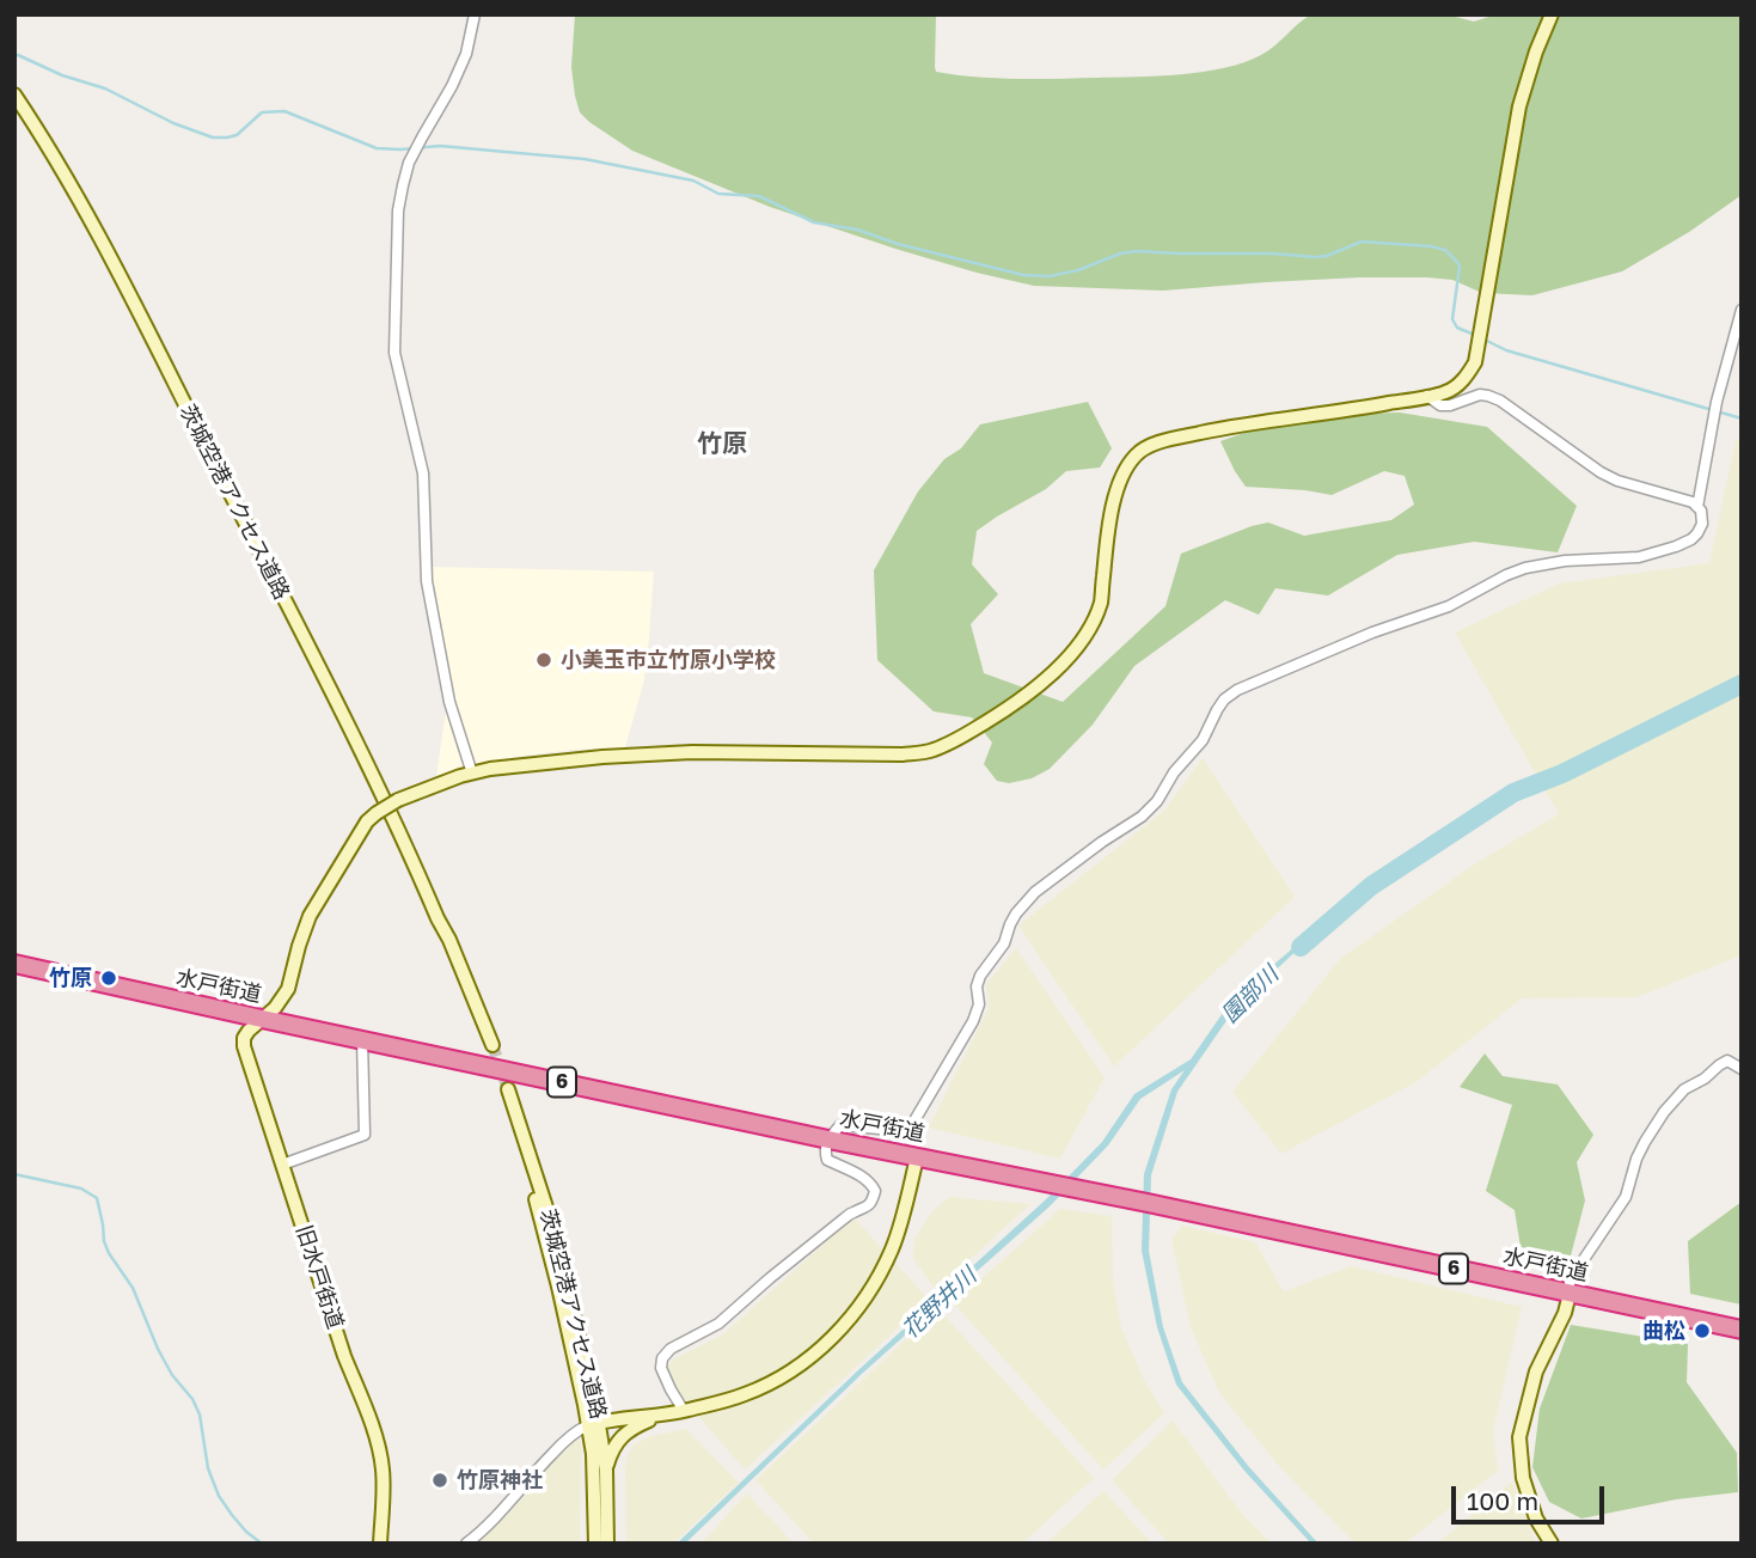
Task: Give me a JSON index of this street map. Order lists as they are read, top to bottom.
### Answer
{
  "streets": {
    "highway": ["水戸街道", "6"],
    "street": ["茨城空港アクセス道路", "旧水戸街道"]
  },
  "crossings": [
    ["水戸街道", "旧水戸街道"]
  ],
  "districts": ["竹原"],
  "water": ["園部川", "花野井川"],
  "places": [
    "小美玉市立竹原小学校",
    "竹原",
    "曲松",
    "竹原神社"
  ],
  "scale_bar": "100 m"
}
